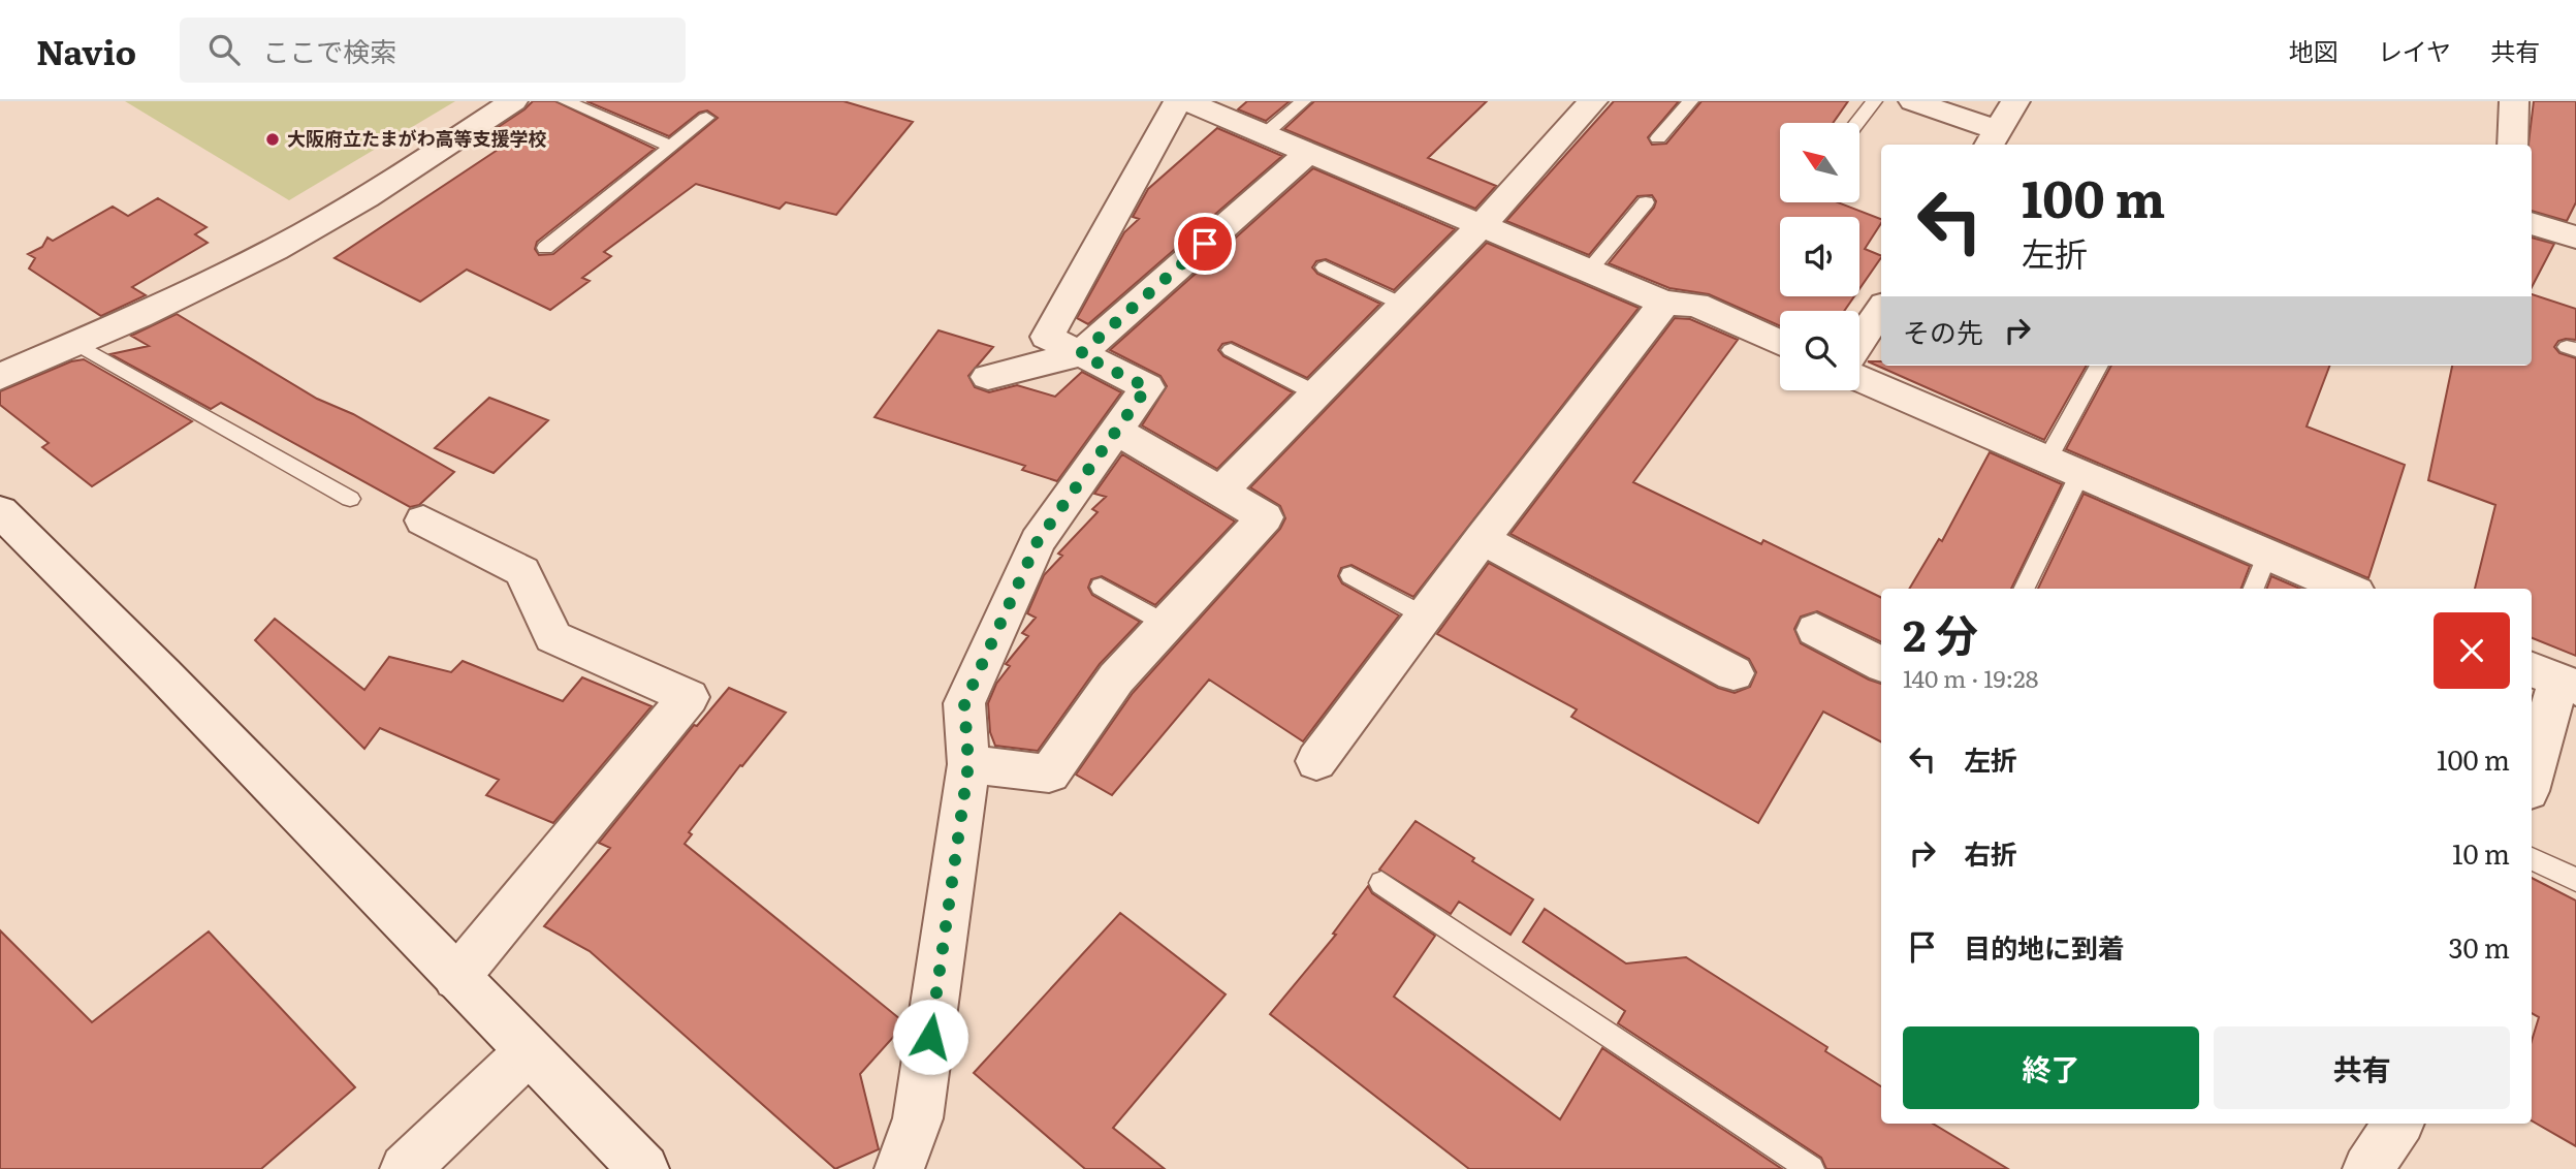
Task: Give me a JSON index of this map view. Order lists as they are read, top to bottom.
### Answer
{
  "places": ["大阪府立たまがわ高等支援学校"],
  "north": "top left",
  "page": {
    "header": "Navio",
    "search": "ここで検索",
    "nav": ["地図", "レイヤ", "共有"],
    "turn": ["100 m", "左折"],
    "then": "その先",
    "heading": ["2 分", "140 m · 19:28"],
    "list": [
      {
        "name": "左折",
        "value": "100 m"
      },
      {
        "name": "右折",
        "value": "10 m"
      },
      {
        "name": "目的地に到着",
        "value": "30 m"
      }
    ],
    "buttons": ["終了", "共有"]
  }
}
